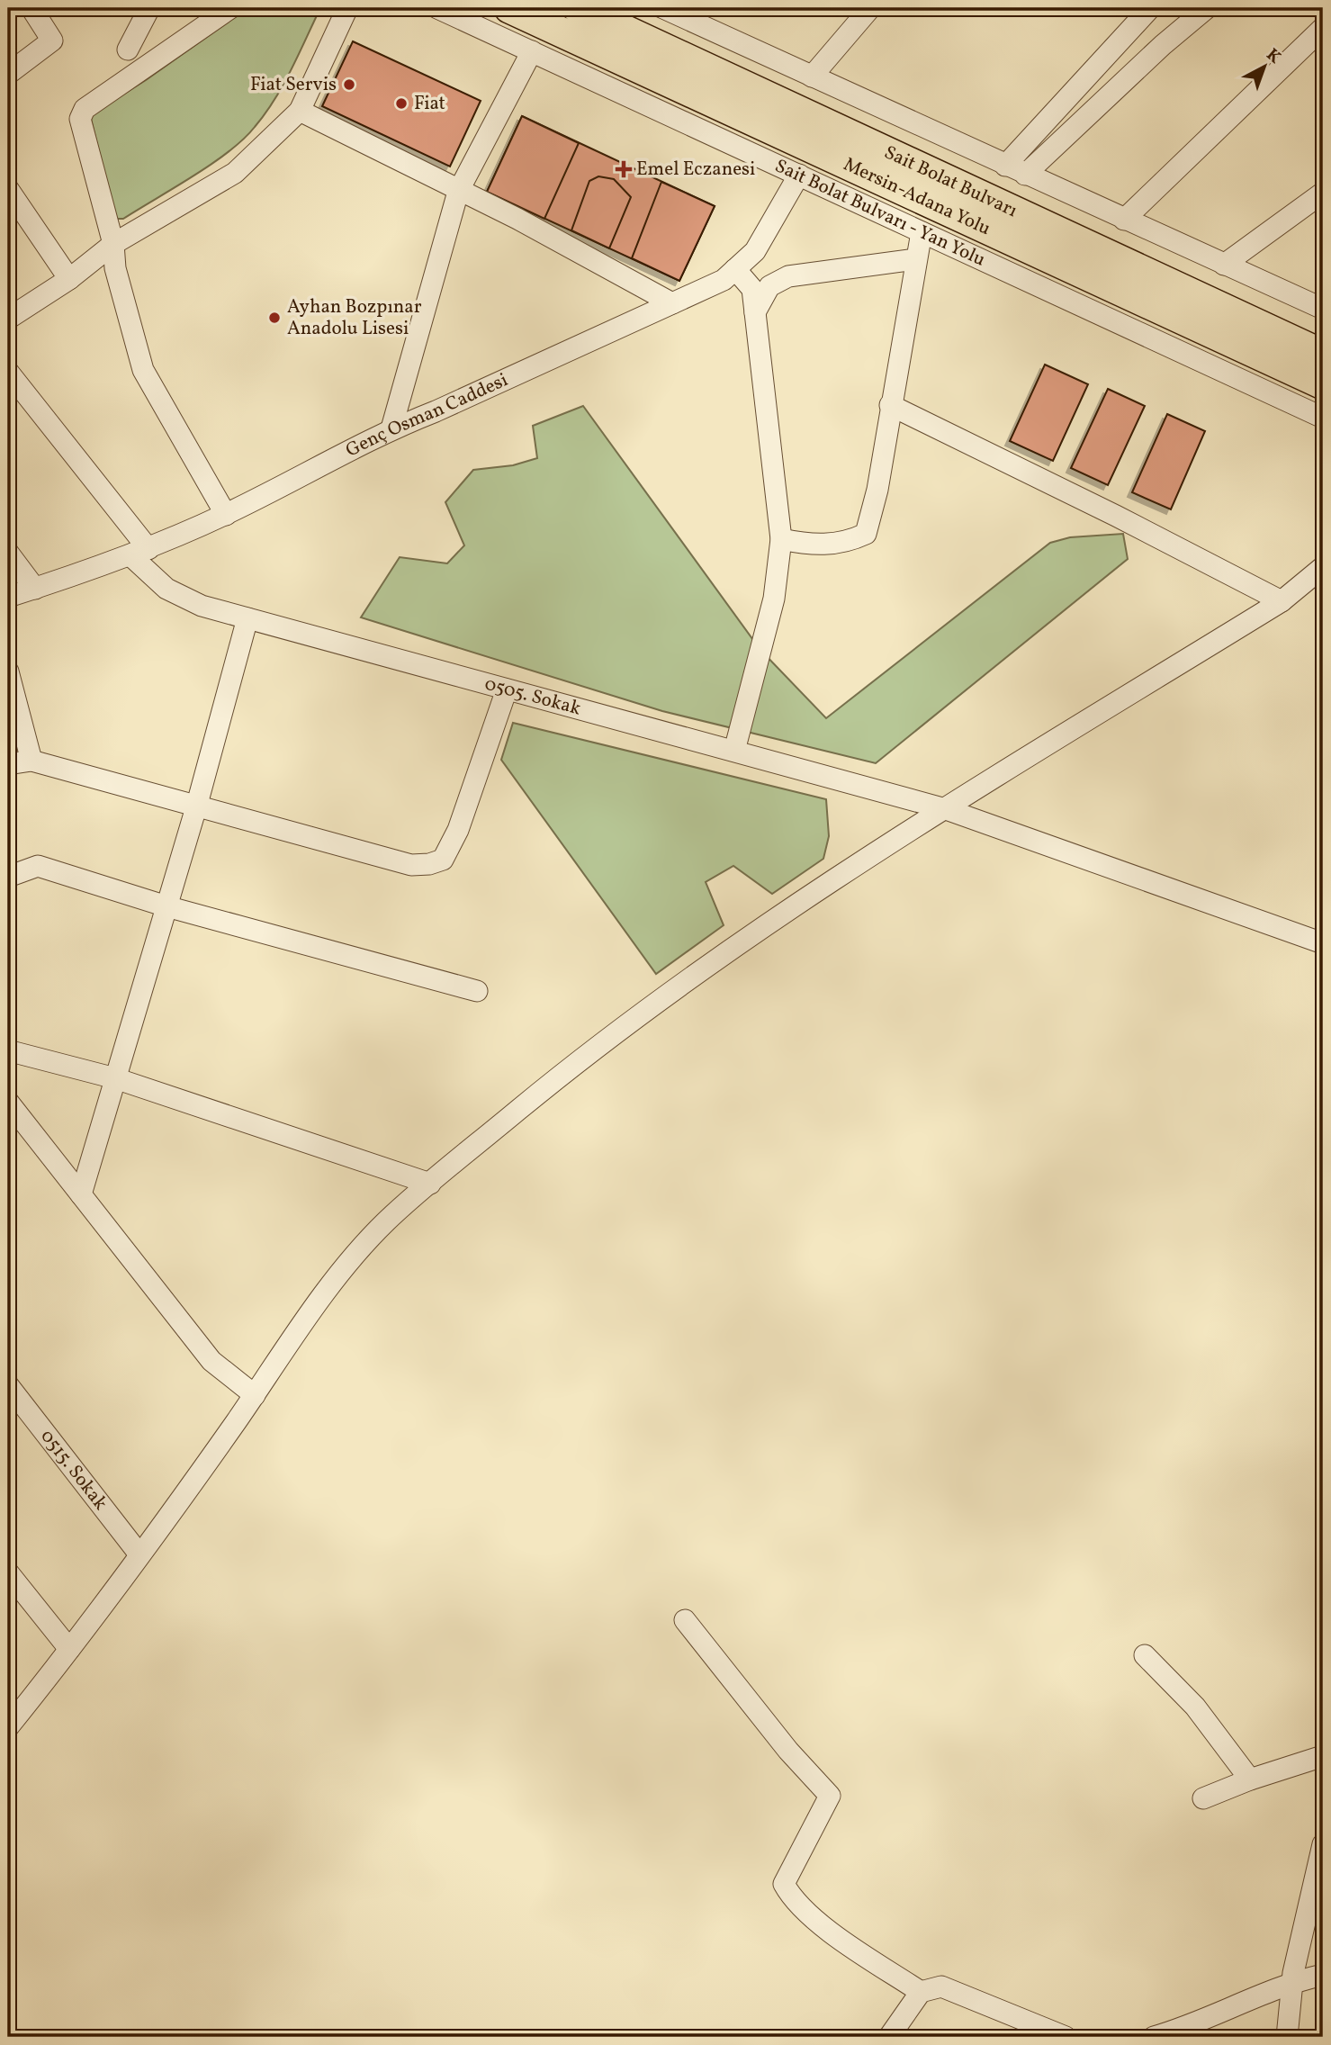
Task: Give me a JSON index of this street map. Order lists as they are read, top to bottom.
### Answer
{
  "streets": {
    "highway": ["Sait Bolat Bulvarı", "Mersin-Adana Yolu"],
    "street": [
      "Sait Bolat Bulvarı - Yan Yolu",
      "Genç Osman Caddesi",
      "0505. Sokak",
      "0515. Sokak"
    ]
  },
  "crossings": [
    ["Sait Bolat Bulvarı - Yan Yolu", "Genç Osman Caddesi"],
    ["Genç Osman Caddesi", "0505. Sokak"]
  ],
  "places": {
    "other": ["Fiat Servis", "Fiat", "Ayhan Bozpınar Anadolu Lisesi"],
    "health": ["Emel Eczanesi"]
  },
  "north": "top right"
}
